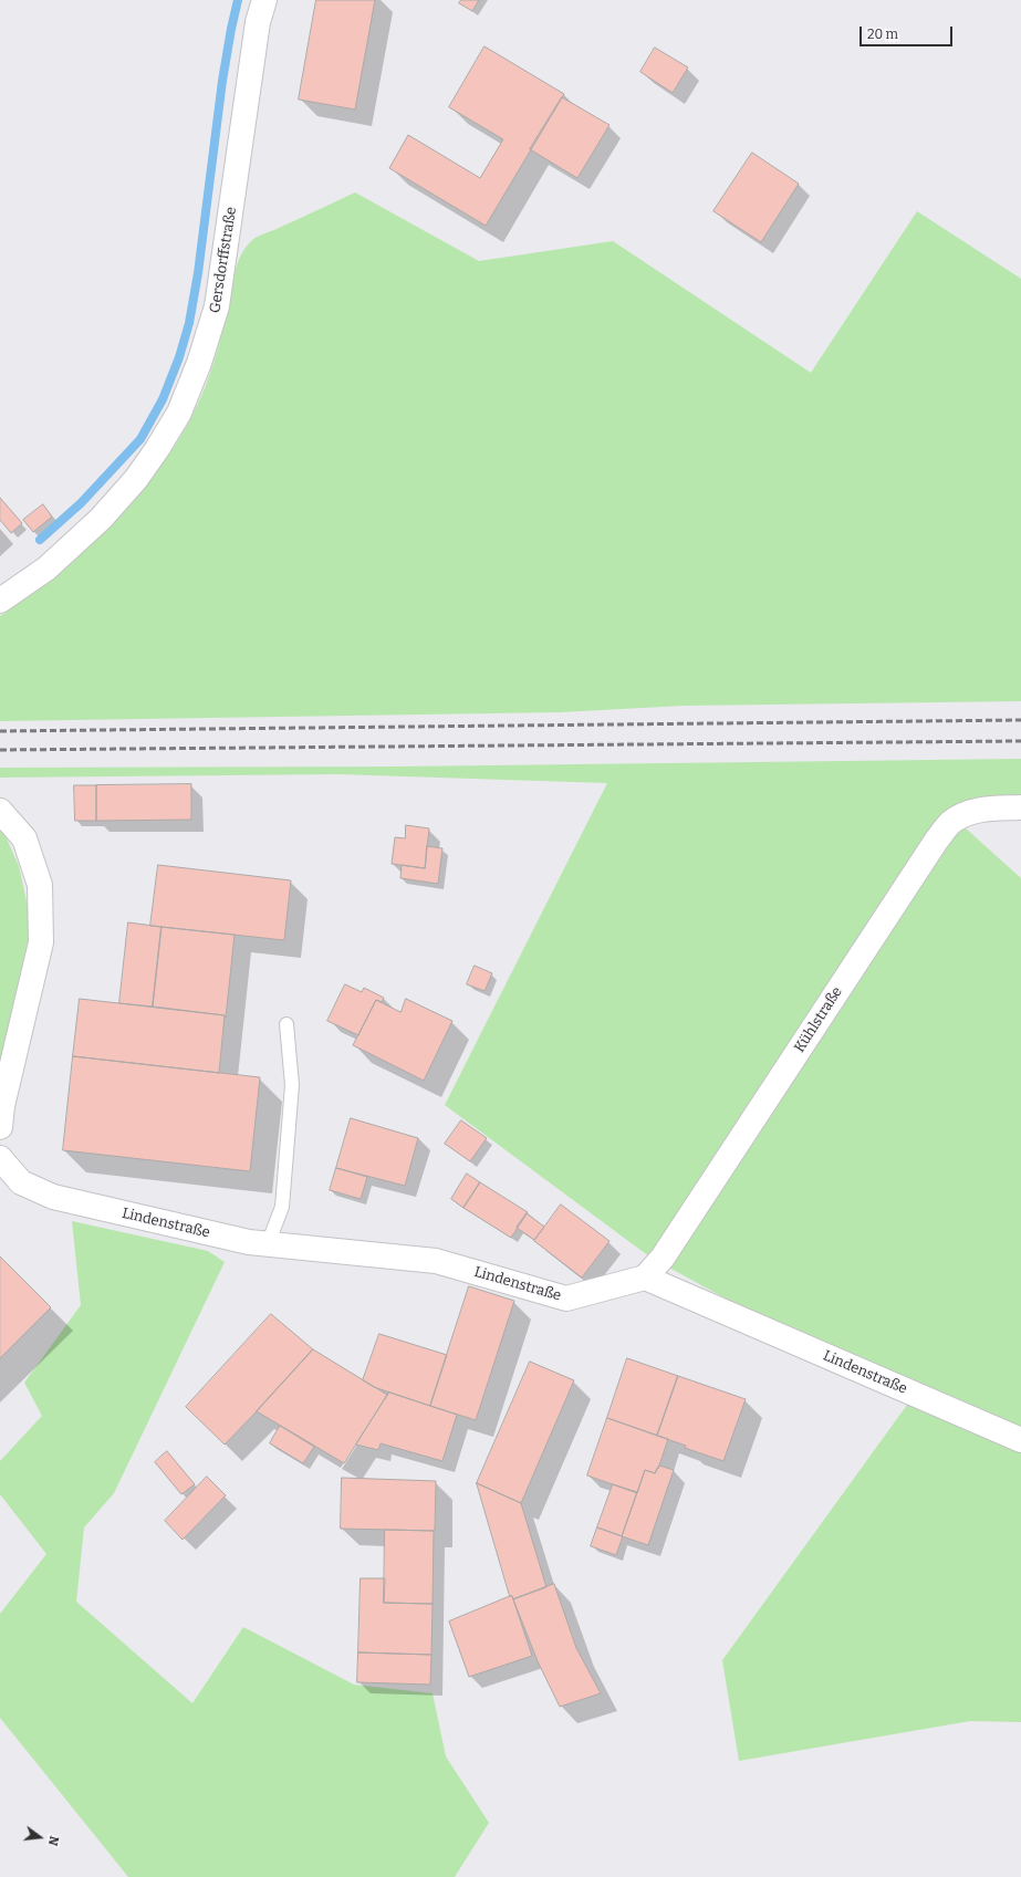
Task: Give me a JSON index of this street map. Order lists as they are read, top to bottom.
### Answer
{
  "streets": {
    "street": ["Gersdorffstraße", "Kühlstraße", "Lindenstraße"]
  },
  "crossings": [
    ["Kühlstraße", "Lindenstraße"]
  ],
  "scale_bar": "20 m",
  "north": "right"
}
